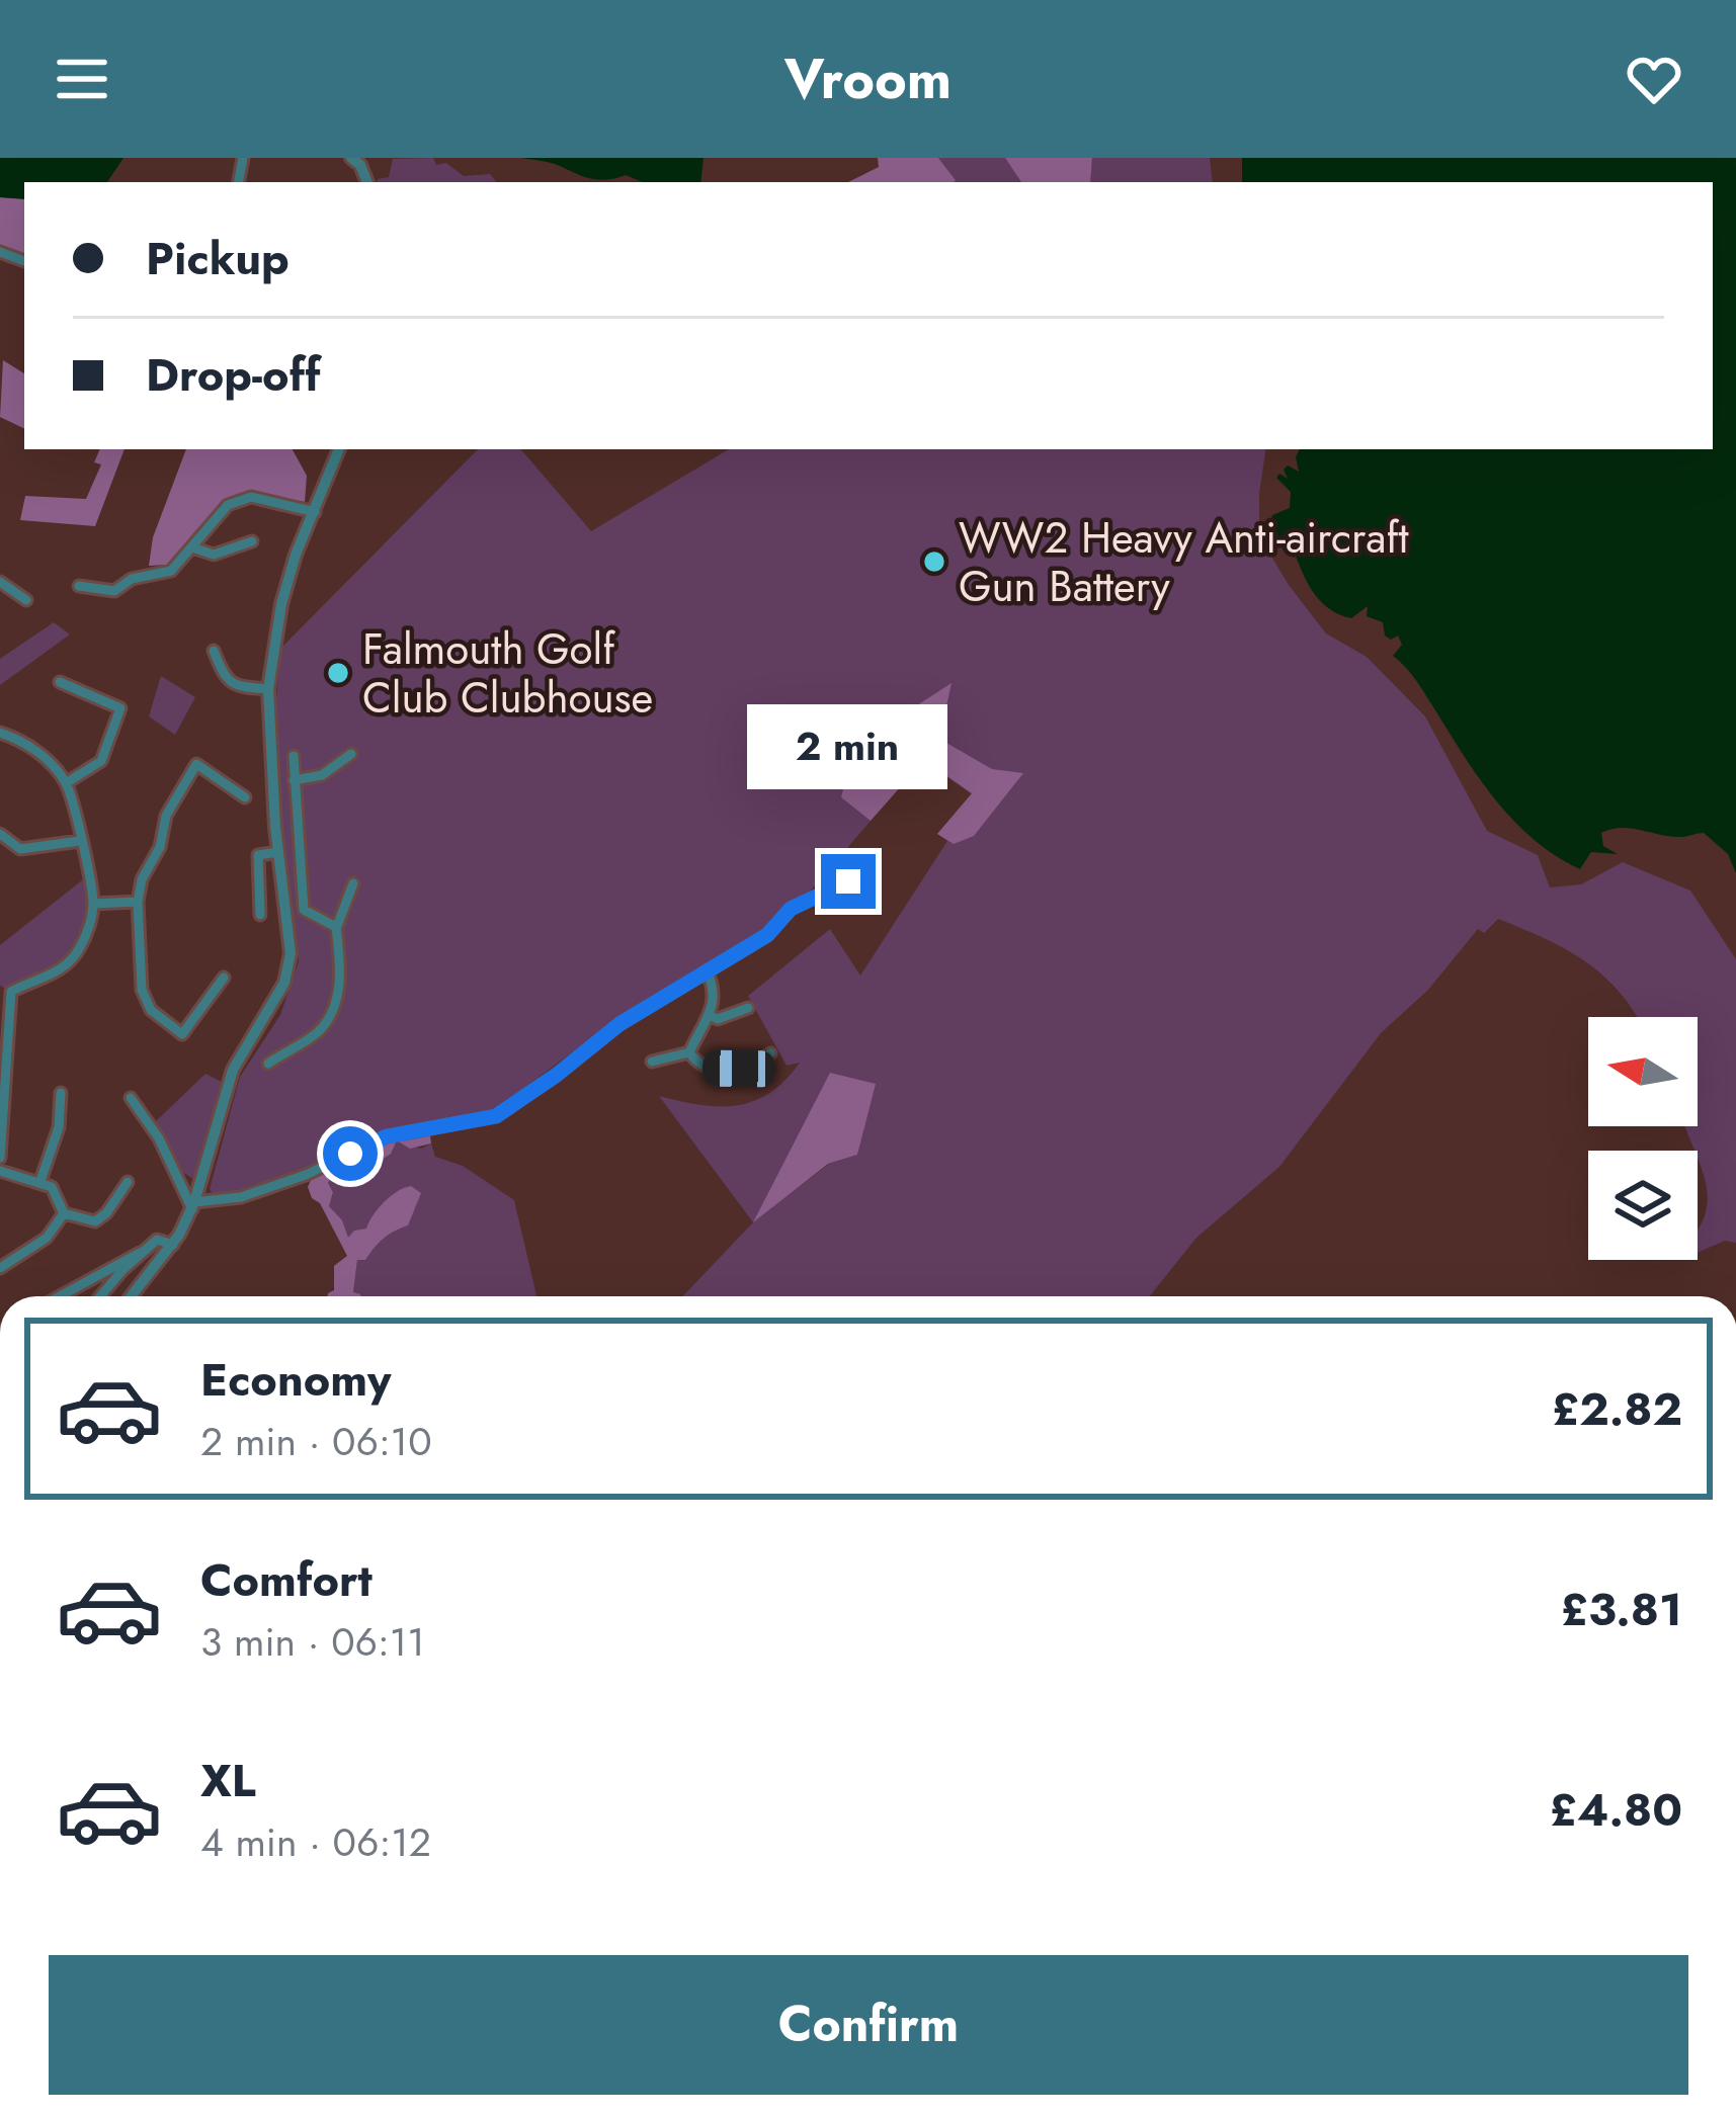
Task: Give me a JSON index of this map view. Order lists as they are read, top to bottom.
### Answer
{
  "places": ["WW2 Heavy Anti-aircraft Gun Battery", "Falmouth Golf Club Clubhouse"],
  "north": "left",
  "page": {
    "header": "Vroom",
    "banner": ["Pickup", "Drop-off"],
    "bubble": "2 min",
    "list": [
      {
        "name": "Economy",
        "note": "2 min · 06:10",
        "value": "£2.82"
      },
      {
        "name": "Comfort",
        "note": "3 min · 06:11",
        "value": "£3.81"
      },
      {
        "name": "XL",
        "note": "4 min · 06:12",
        "value": "£4.80"
      }
    ],
    "buttons": "Confirm"
  }
}
